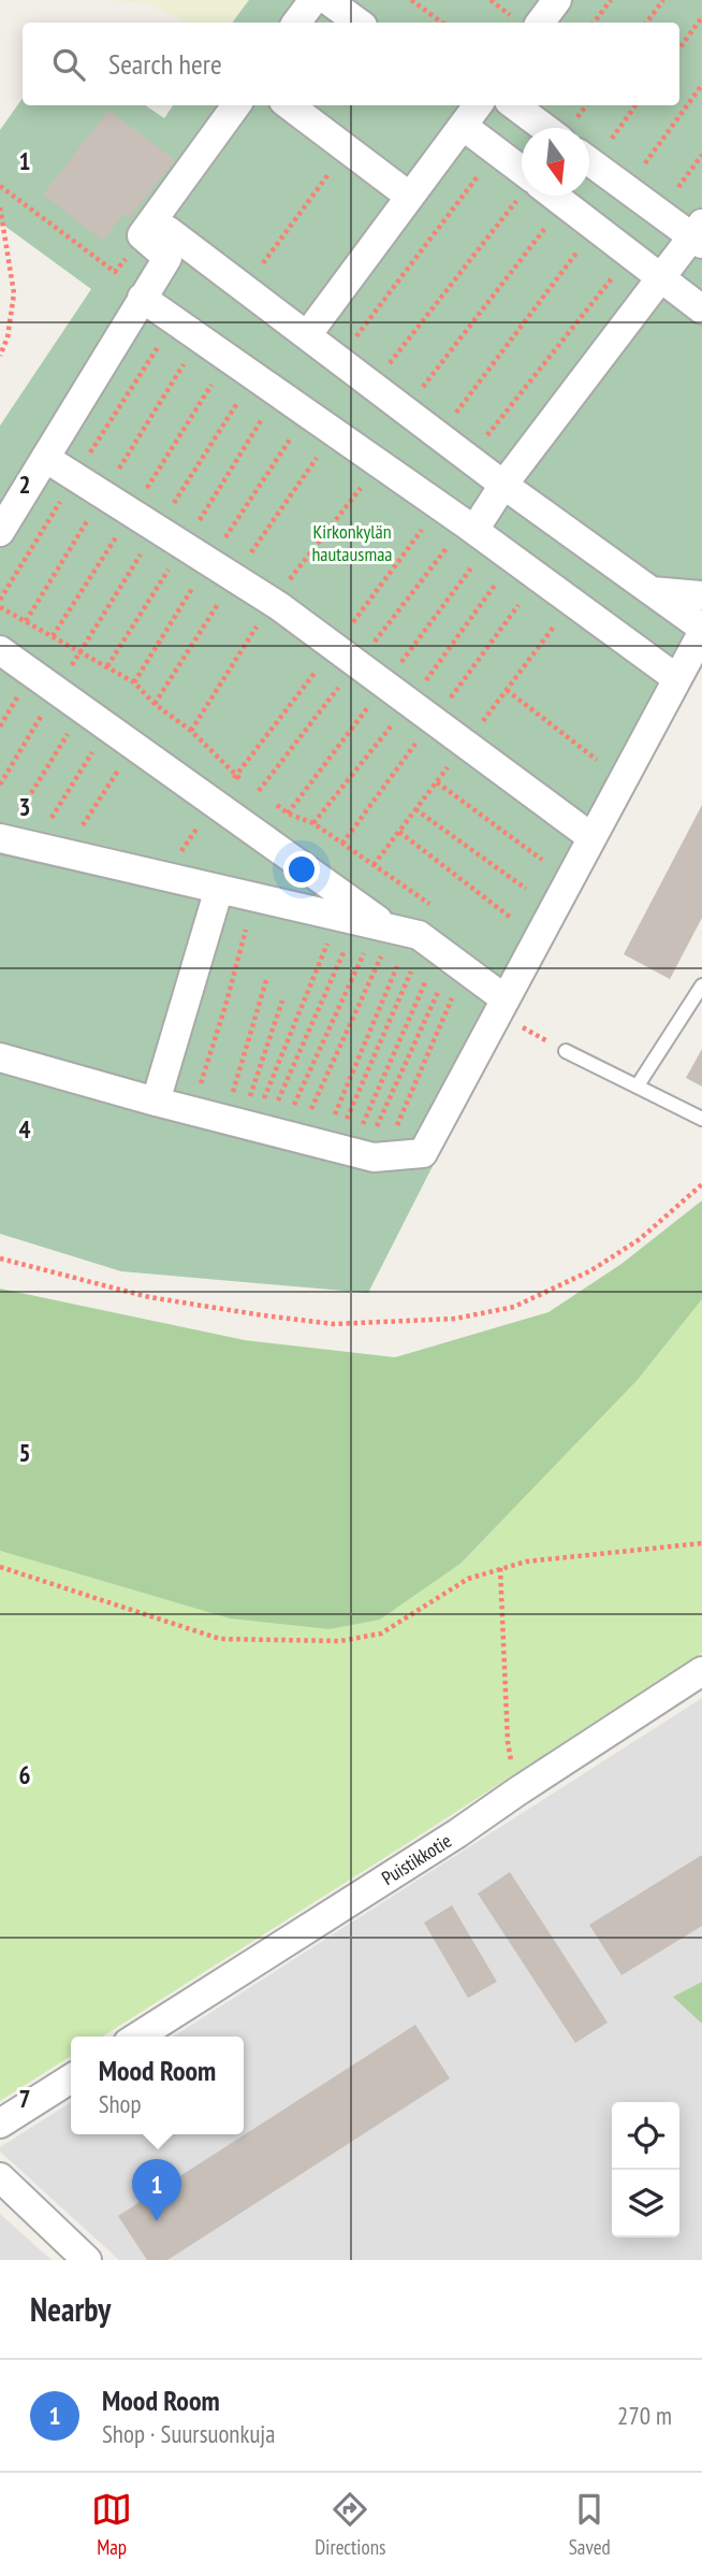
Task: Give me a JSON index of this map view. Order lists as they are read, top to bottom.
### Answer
{
  "streets": {
    "street": ["Puistikkotie"]
  },
  "parks": ["Kirkonkylän hautausmaa"],
  "north": "bottom",
  "page": {
    "search": "Search here",
    "popup": ["Mood Room", "Shop"],
    "pins": "1",
    "heading": "Nearby",
    "list": [
      {
        "mark": "1",
        "name": "Mood Room",
        "note": "Shop · Suursuonkuja",
        "value": "270 m"
      }
    ],
    "nav": ["Map", "Directions", "Saved"]
  },
  "grid": {
    "rows": [
      "1",
      "2",
      "3",
      "4",
      "5",
      "6",
      "7"
    ]
  }
}
